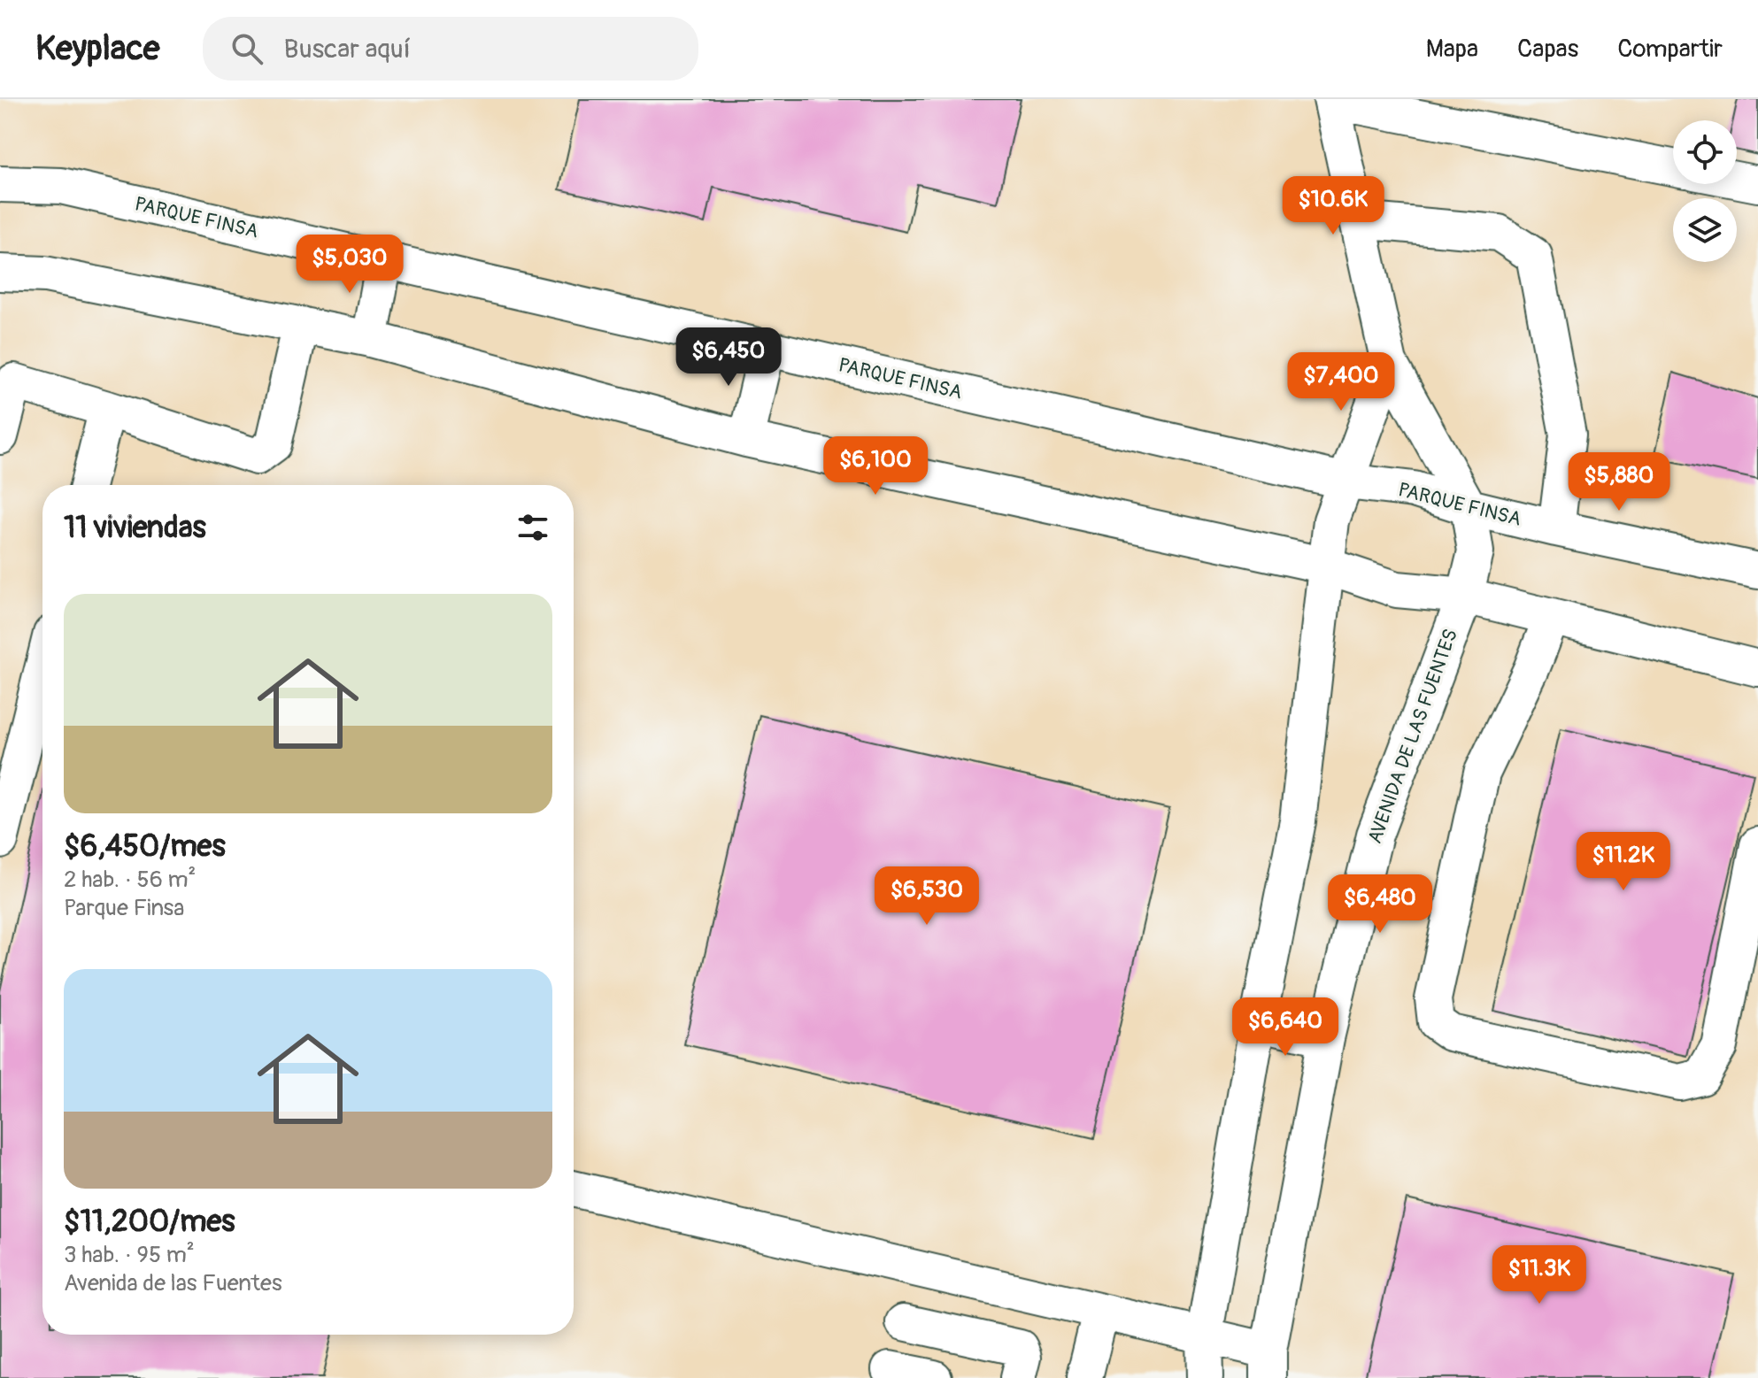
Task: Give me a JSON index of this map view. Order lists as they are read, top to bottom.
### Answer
{
  "streets": {
    "street": ["PARQUE FINSA", "AVENIDA DE LAS FUENTES"]
  },
  "crossings": [
    ["PARQUE FINSA", "AVENIDA DE LAS FUENTES"]
  ],
  "page": {
    "header": "Keyplace",
    "search": "Buscar aquí",
    "nav": ["Mapa", "Capas", "Compartir"],
    "price": [
      "$10.6K",
      "$5,030",
      "$6,450",
      "$7,400",
      "$6,100",
      "$5,880",
      "$11.2K",
      "$6,530",
      "$6,480",
      "$6,640",
      "$11.3K"
    ],
    "heading": "11 viviendas",
    "list": [
      {
        "name": "$6,450/mes",
        "note": "2 hab. · 56 m² · Parque Finsa"
      },
      {
        "name": "$11,200/mes",
        "note": "3 hab. · 95 m² · Avenida de las Fuentes"
      }
    ]
  }
}
